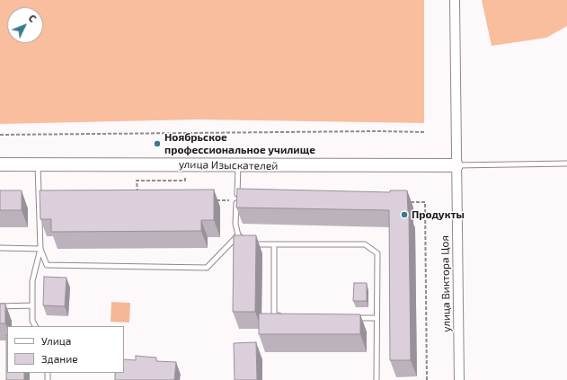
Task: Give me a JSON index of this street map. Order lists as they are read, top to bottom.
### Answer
{
  "streets": {
    "street": ["улица Изыскателей", "улица Виктора Цоя"]
  },
  "crossings": [
    ["улица Изыскателей", "улица Виктора Цоя"]
  ],
  "places": ["Ноябрьское профессиональное училище", "Продукты"],
  "legend": ["Улица", "Здание"],
  "north": "top right"
}
